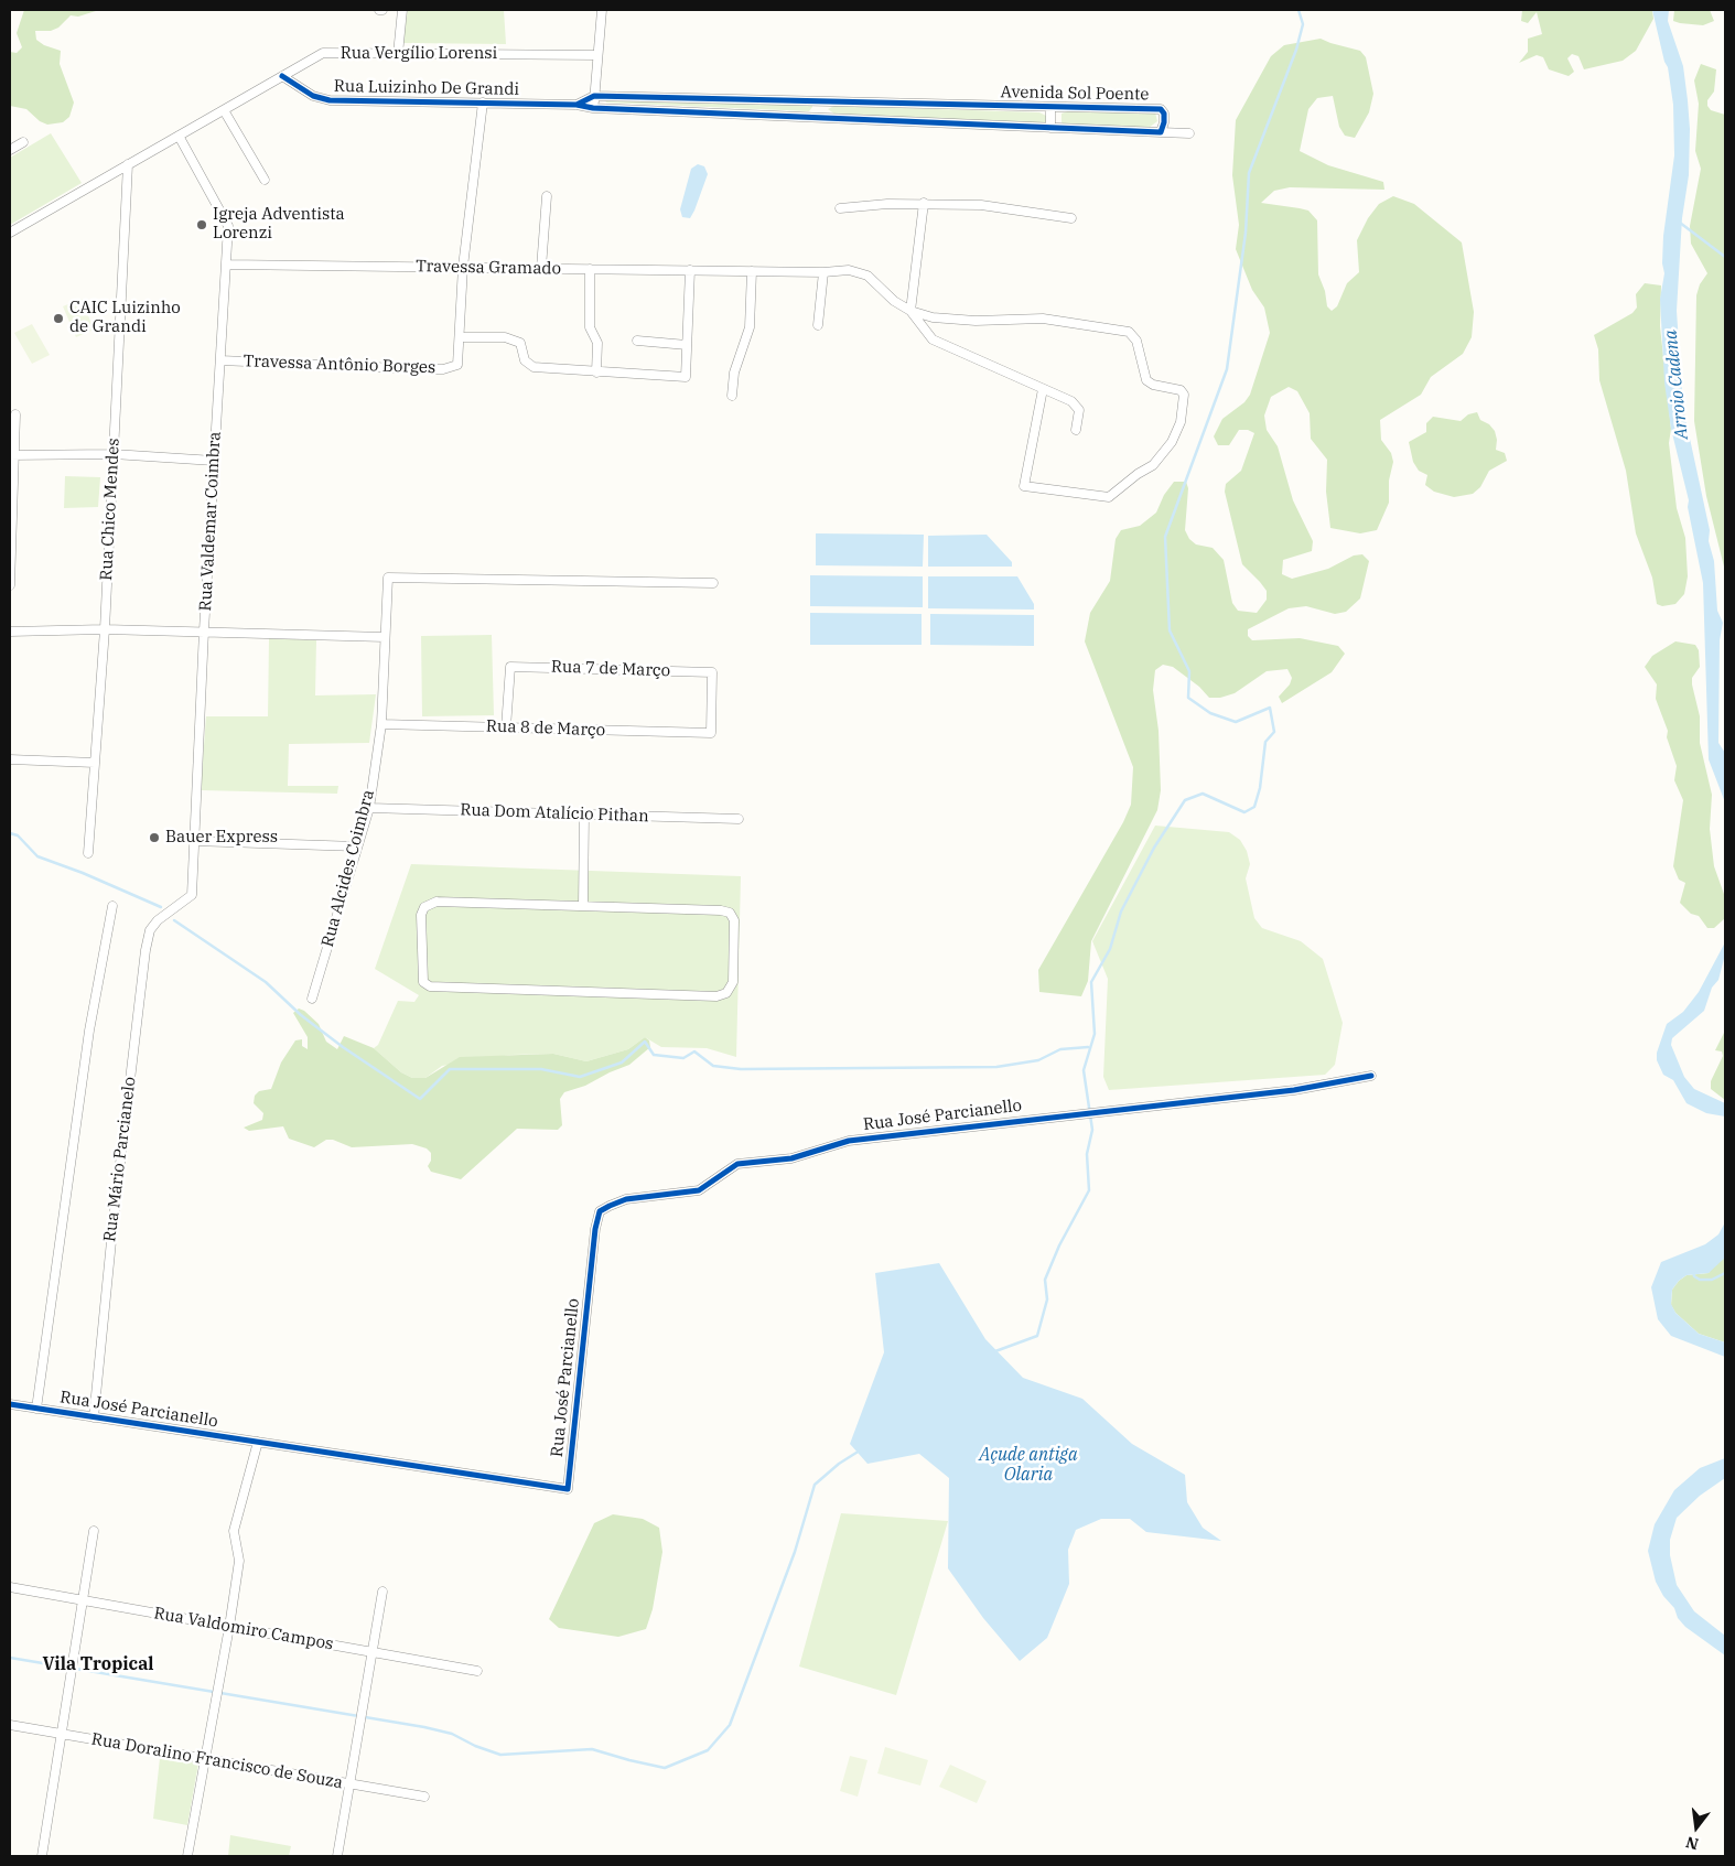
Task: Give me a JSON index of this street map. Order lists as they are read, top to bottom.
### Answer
{
  "streets": {
    "street": [
      "Rua Vergílio Lorensi",
      "Rua Luizinho De Grandi",
      "Avenida Sol Poente",
      "Travessa Gramado",
      "Travessa Antônio Borges",
      "Rua Chico Mendes",
      "Rua Valdemar Coimbra",
      "Rua 7 de Março",
      "Rua 8 de Março",
      "Rua Dom Atalício Pithan",
      "Rua Alcides Coimbra",
      "Rua José Parcianello",
      "Rua Mário Parcianelo",
      "Rua Valdomiro Campos",
      "Rua Doralino Francisco de Souza"
    ]
  },
  "crossings": [
    ["Rua Vergílio Lorensi", "Rua Luizinho De Grandi"],
    ["Rua Vergílio Lorensi", "Rua Chico Mendes"],
    ["Rua Vergílio Lorensi", "Rua Valdemar Coimbra"],
    ["Rua Luizinho De Grandi", "Avenida Sol Poente"],
    ["Travessa Gramado", "Rua Valdemar Coimbra"],
    ["Travessa Antônio Borges", "Rua Valdemar Coimbra"],
    ["Rua Valdemar Coimbra", "Rua Mário Parcianelo"],
    ["Rua 7 de Março", "Rua 8 de Março"],
    ["Rua 8 de Março", "Rua Alcides Coimbra"],
    ["Rua Dom Atalício Pithan", "Rua Alcides Coimbra"],
    ["Rua José Parcianello", "Rua Mário Parcianelo"]
  ],
  "districts": ["Vila Tropical"],
  "water": ["Arroio Cadena", "Açude antiga Olaria"],
  "places": ["Igreja Adventista Lorenzi", "CAIC Luizinho de Grandi", "Bauer Express"],
  "north": "bottom"
}
